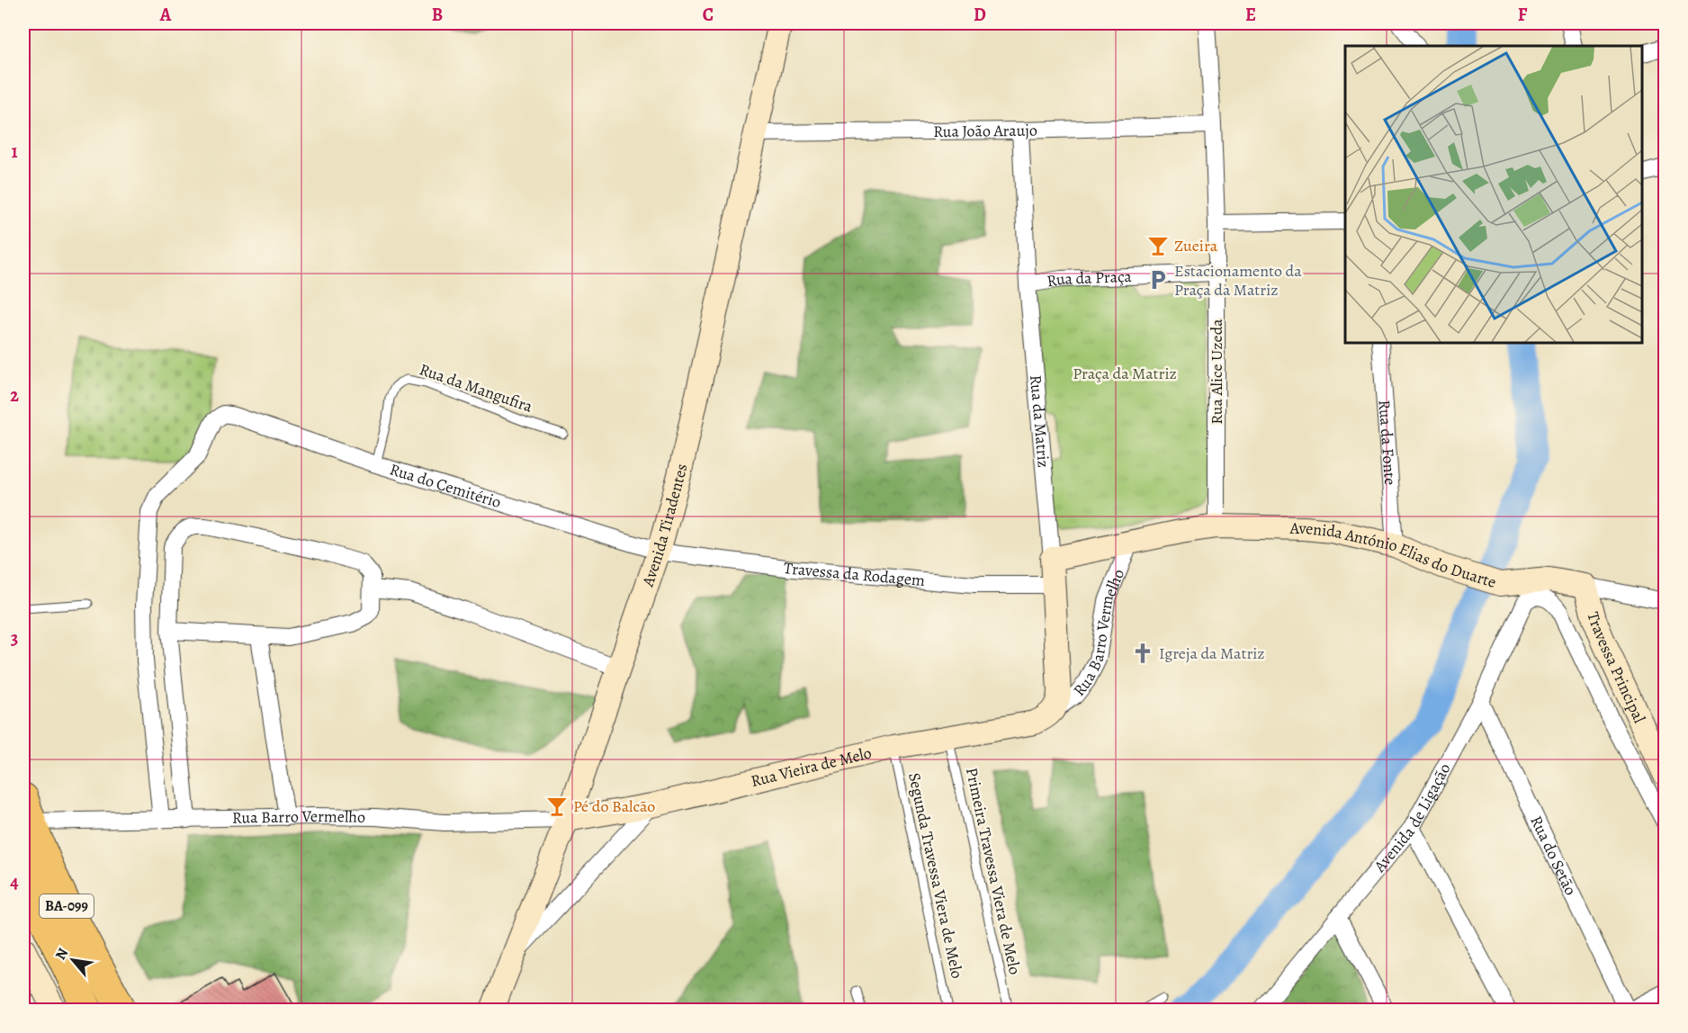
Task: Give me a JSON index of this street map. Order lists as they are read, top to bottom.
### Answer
{
  "streets": {
    "highway": ["BA-099"],
    "street": [
      "Rua João Araujo",
      "Rua da Praça",
      "Rua Alice Uzeda",
      "Rua da Matriz",
      "Rua da Fonte",
      "Rua do Cemitério",
      "Avenida Tiradentes",
      "Avenida António Elias do Duarte",
      "Travessa da Rodagem",
      "Rua Barro Vermelho",
      "Travessa Principal",
      "Rua Vieira de Melo",
      "Avenida de Ligação",
      "Rua do Setão"
    ],
    "lane": ["Rua da Mangufira", "Primeira Travessa Viera de Melo", "Segunda Travessa Viera de Melo"]
  },
  "crossings": [
    ["Rua João Araujo", "Rua Alice Uzeda"],
    ["Rua João Araujo", "Rua da Matriz"],
    ["Rua João Araujo", "Avenida Tiradentes"],
    ["Rua da Praça", "Rua Alice Uzeda"],
    ["Rua da Praça", "Rua da Matriz"],
    ["Rua Alice Uzeda", "Avenida António Elias do Duarte"],
    ["Rua da Mangufira", "Rua do Cemitério"],
    ["Rua da Matriz", "Travessa da Rodagem"],
    ["Rua da Matriz", "Rua Barro Vermelho"],
    ["Rua da Matriz", "Rua Vieira de Melo"],
    ["Rua da Fonte", "Avenida António Elias do Duarte"],
    ["Rua do Cemitério", "Avenida Tiradentes"],
    ["Rua do Cemitério", "Travessa da Rodagem"],
    ["Rua do Cemitério", "Rua Barro Vermelho"],
    ["Avenida Tiradentes", "Travessa da Rodagem"],
    ["Avenida Tiradentes", "Rua Barro Vermelho"],
    ["Avenida Tiradentes", "Rua Vieira de Melo"],
    ["Avenida António Elias do Duarte", "Travessa Principal"],
    ["Rua Barro Vermelho", "Rua Vieira de Melo"],
    ["Rua Barro Vermelho", "BA-099"],
    ["Rua Vieira de Melo", "Primeira Travessa Viera de Melo"],
    ["Rua Vieira de Melo", "Segunda Travessa Viera de Melo"],
    ["Avenida de Ligação", "Rua do Setão"]
  ],
  "parks": ["Praça da Matriz"],
  "places": {
    "bar": ["Zueira", "Pé do Balcão"],
    "parking": ["Estacionamento da Praça da Matriz"],
    "church": ["Igreja da Matriz"]
  },
  "north": "top left",
  "grid": {
    "columns": [
      "A",
      "B",
      "C",
      "D",
      "E",
      "F"
    ],
    "rows": [
      "1",
      "2",
      "3",
      "4"
    ]
  }
}
